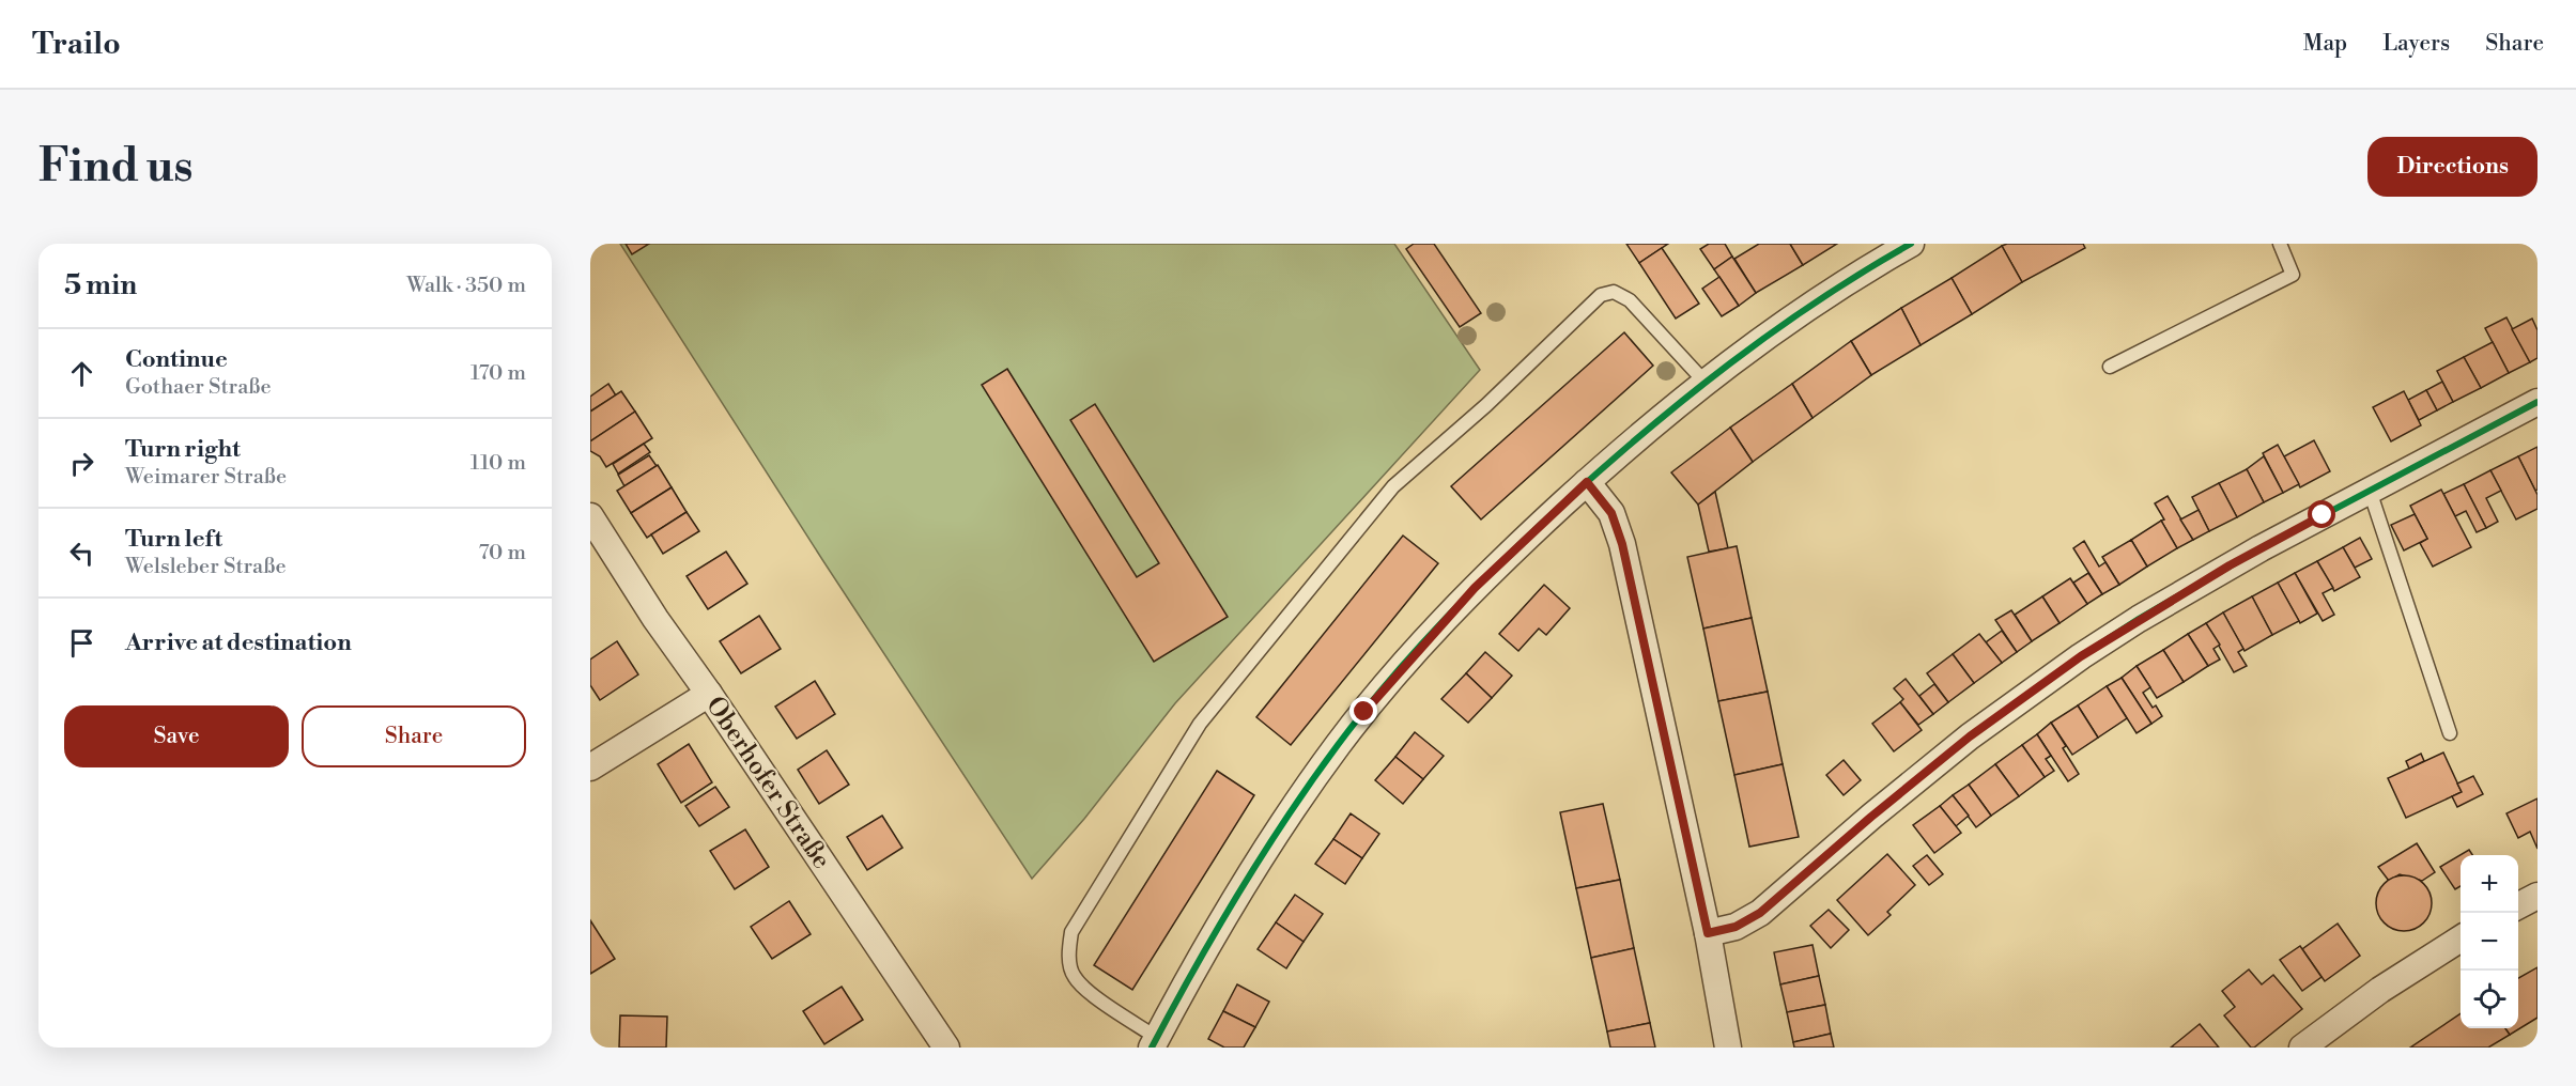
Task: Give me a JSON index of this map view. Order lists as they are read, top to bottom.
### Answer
{
  "streets": {
    "street": ["Oberhofer Straße"]
  },
  "page": {
    "header": "Trailo",
    "nav": ["Map", "Layers", "Share"],
    "buttons": [
      "Directions",
      ["Save", "Share"]
    ],
    "title": "Find us",
    "heading": ["5 min", "Walk · 350 m"],
    "list": [
      ["Continue", "Gothaer Straße", "170 m"],
      ["Turn right", "Weimarer Straße", "110 m"],
      ["Turn left", "Welsleber Straße", "70 m"],
      "Arrive at destination"
    ],
    "map_buttons": ["+", "−"]
  }
}
